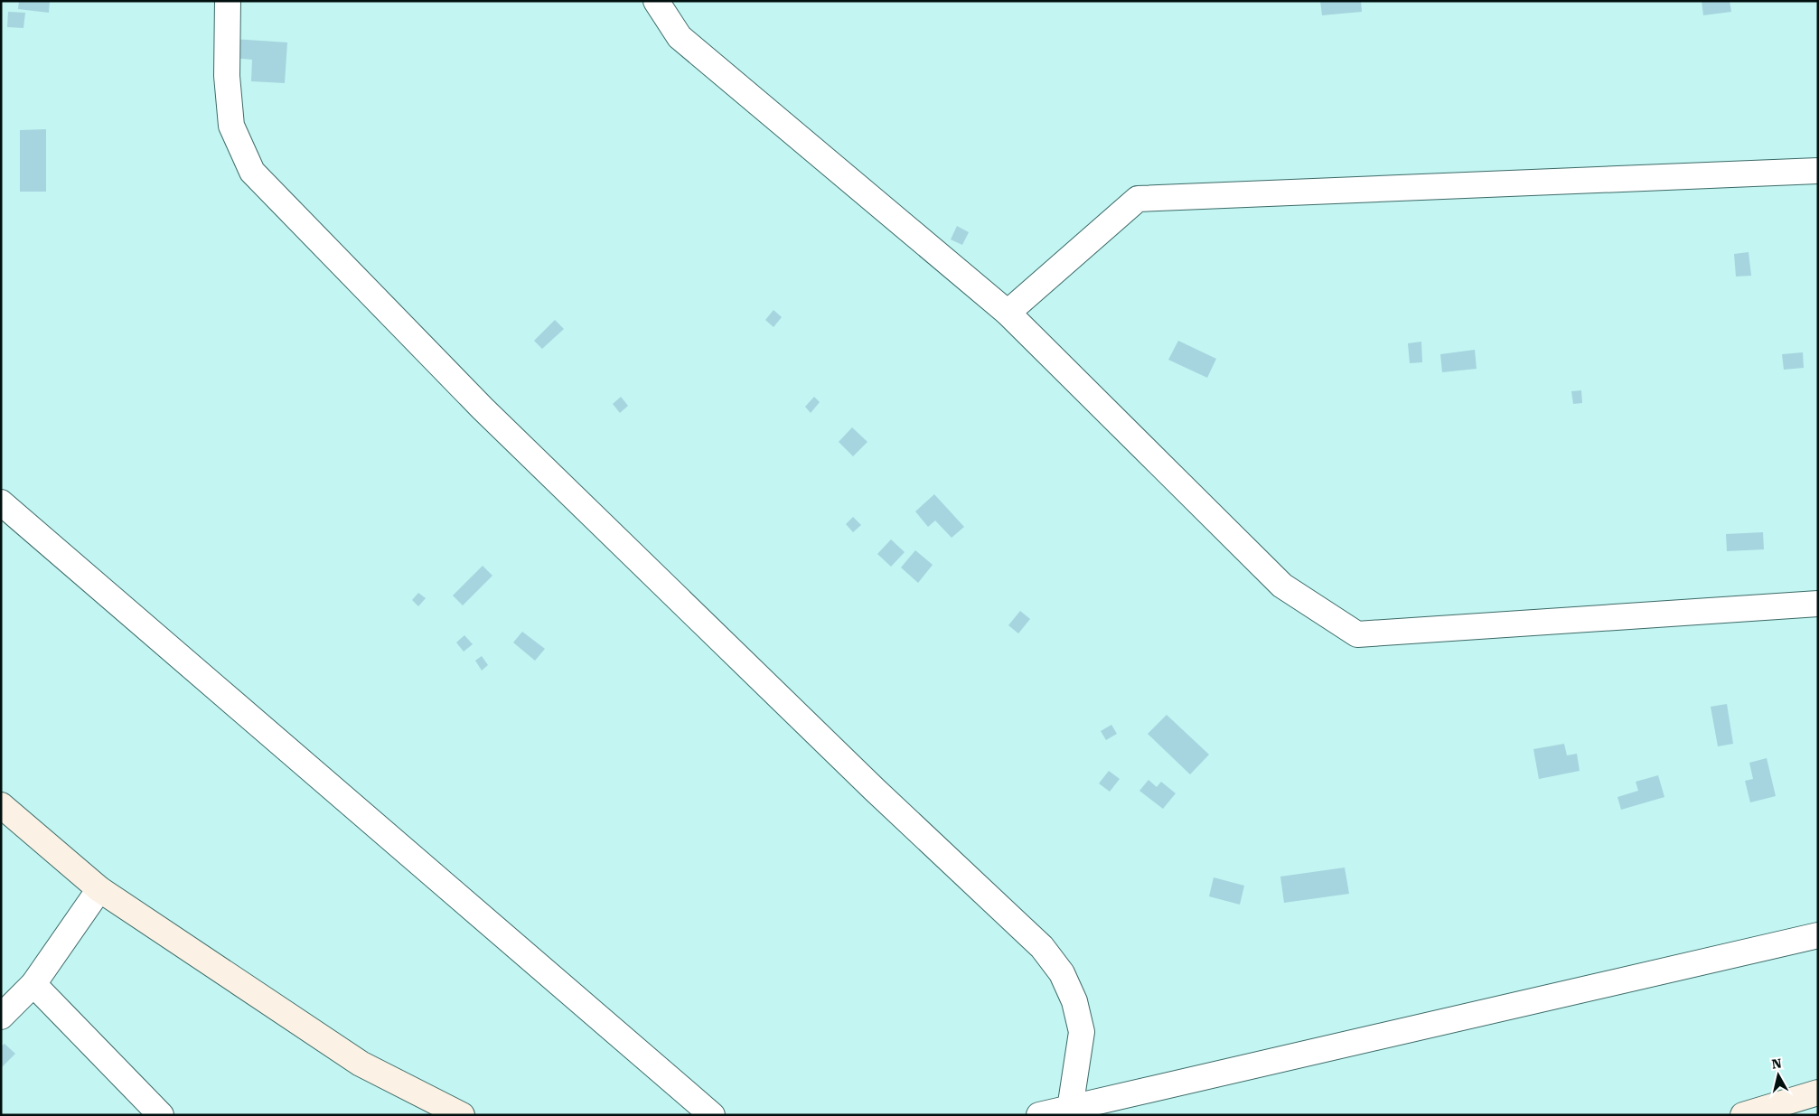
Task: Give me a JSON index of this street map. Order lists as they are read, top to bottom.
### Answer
{
  "north": "top"
}
